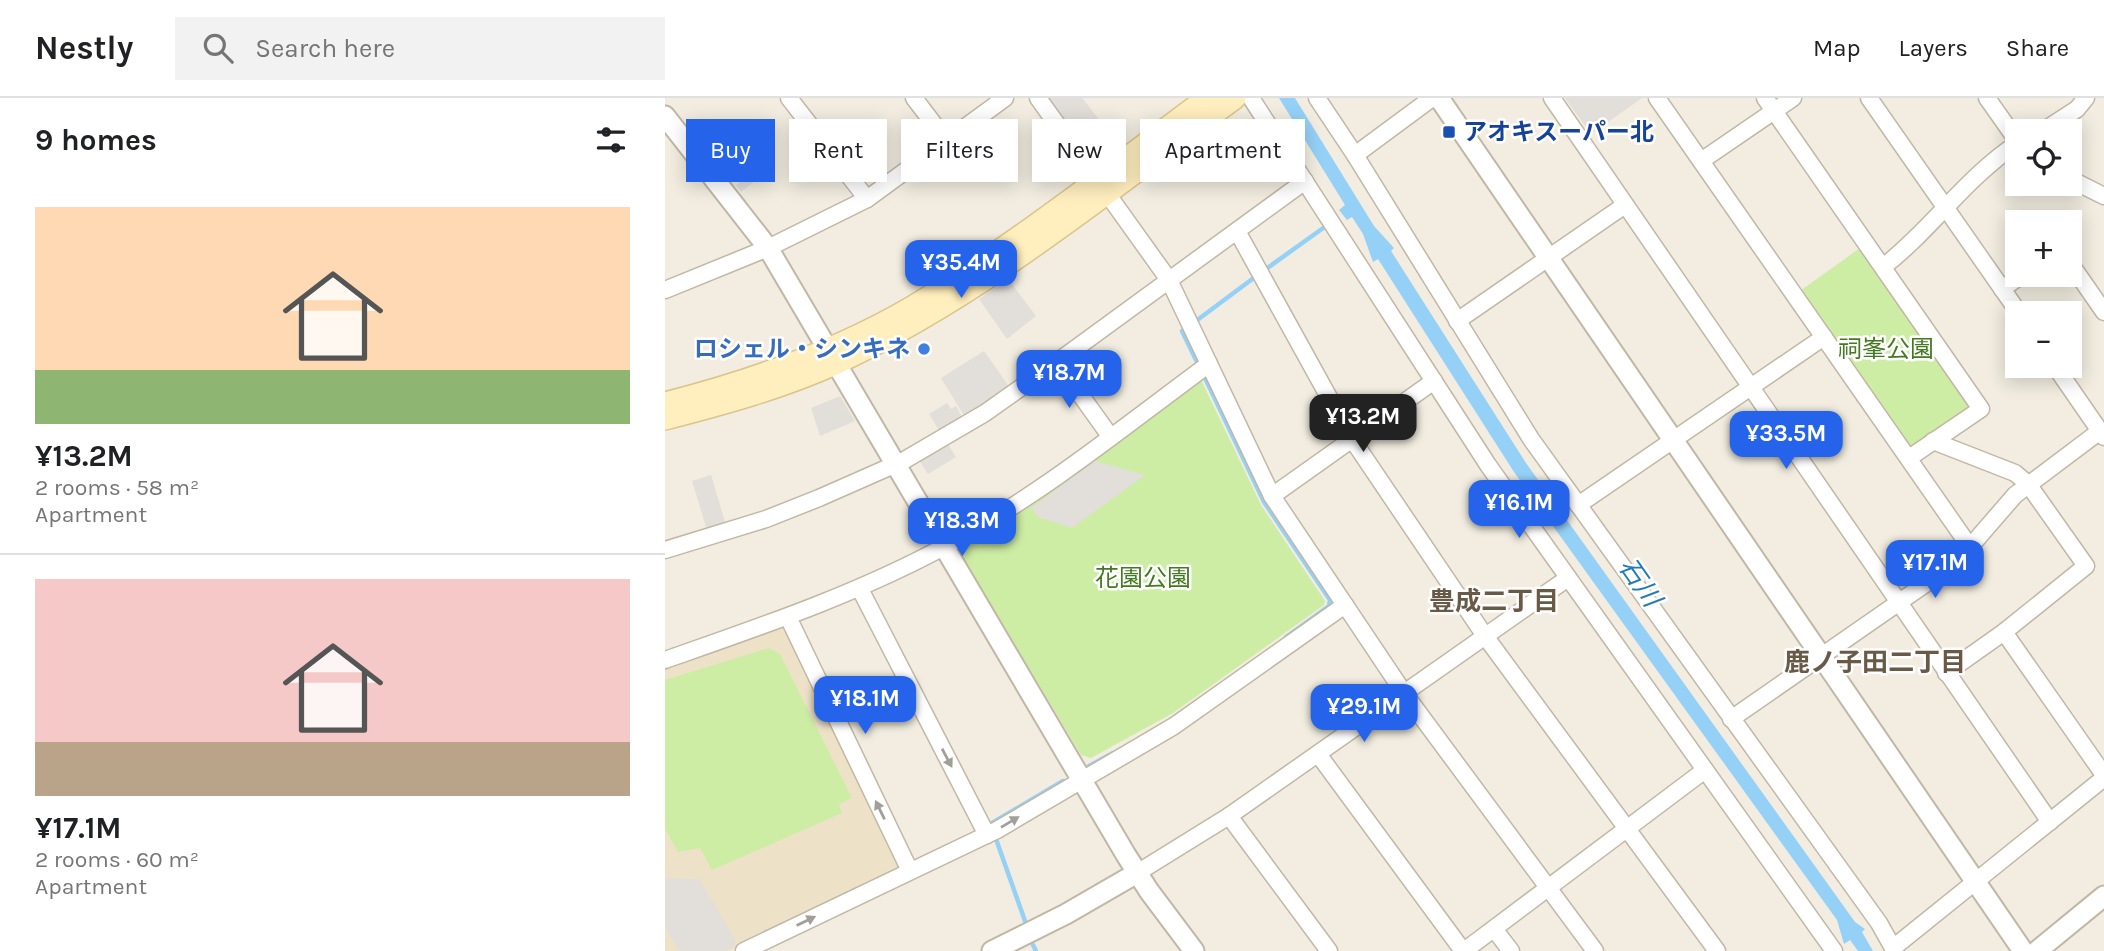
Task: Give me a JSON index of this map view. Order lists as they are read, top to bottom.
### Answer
{
  "districts": ["豊成二丁目", "鹿ノ子田二丁目"],
  "water": ["石川"],
  "parks": ["祠峯公園", "花園公園"],
  "places": {
    "transit": ["アオキスーパー北"],
    "other": ["ロシェル・シンキネ"]
  },
  "page": {
    "header": "Nestly",
    "search": "Search here",
    "nav": ["Map", "Layers", "Share"],
    "heading": "9 homes",
    "map_buttons": ["+", "−"],
    "chip": [
      "Buy",
      "Rent",
      "Filters",
      "New",
      "Apartment"
    ],
    "list": [
      {
        "name": "¥13.2M",
        "note": "2 rooms · 58 m² · Apartment"
      },
      {
        "name": "¥17.1M",
        "note": "2 rooms · 60 m² · Apartment"
      }
    ],
    "price": [
      "¥35.4M",
      "¥18.7M",
      "¥13.2M",
      "¥33.5M",
      "¥16.1M",
      "¥18.3M",
      "¥17.1M",
      "¥18.1M",
      "¥29.1M"
    ]
  }
}
